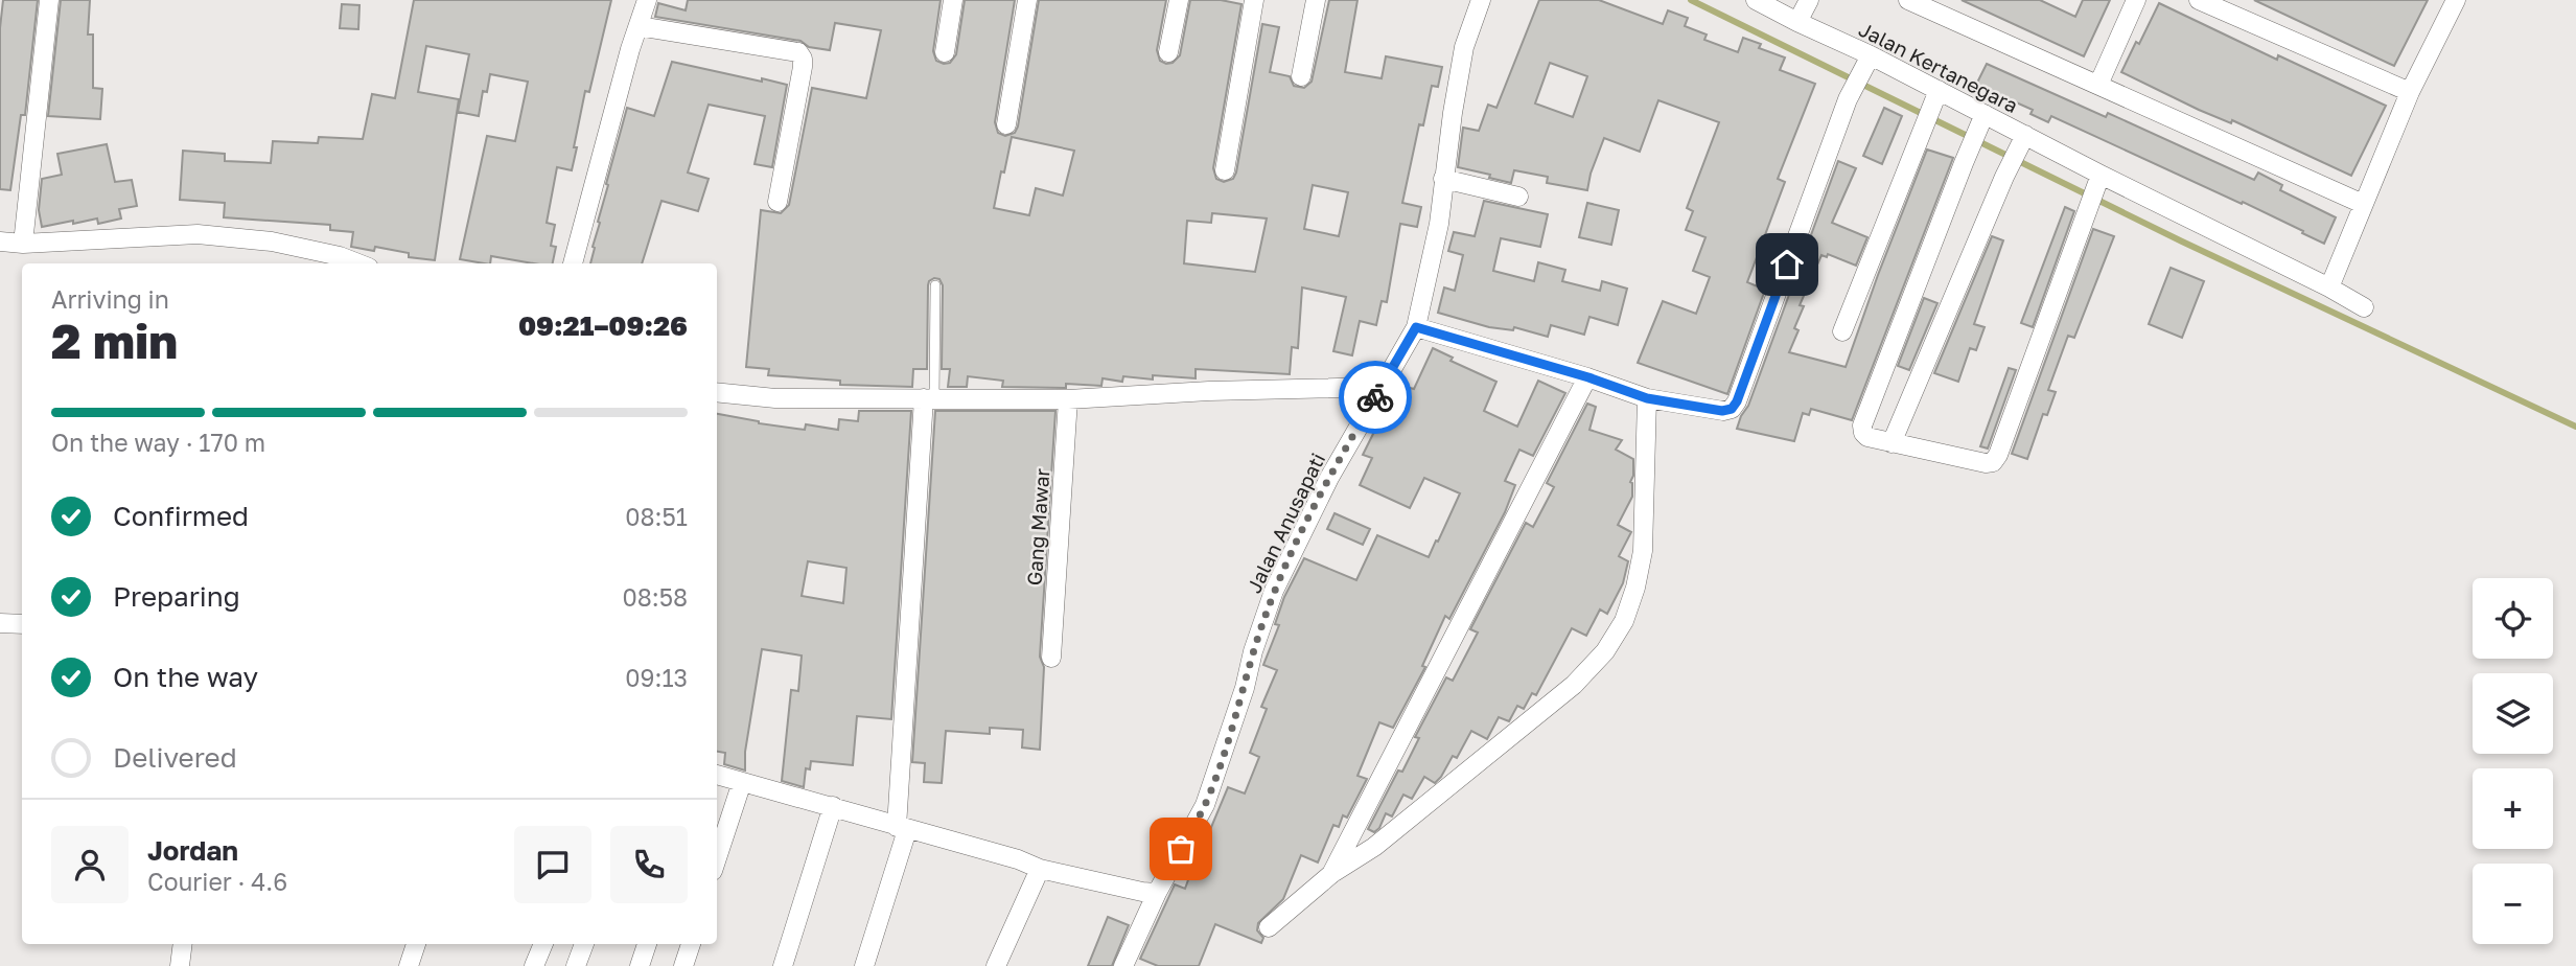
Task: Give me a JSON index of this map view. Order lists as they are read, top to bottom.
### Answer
{
  "streets": {
    "street": ["Jalan Kertanegara", "Jalan Anusapati", "Gang Mawar"]
  },
  "page": {
    "heading": ["2 min", "Arriving in", "09:21–09:26"],
    "panel": ["Jordan", "Courier · 4.6"],
    "bar": "On the way · 170 m",
    "list": [
      ["Confirmed", "08:51"],
      ["Preparing", "08:58"],
      ["On the way", "09:13"],
      "Delivered"
    ],
    "map_buttons": ["+", "−"]
  }
}
